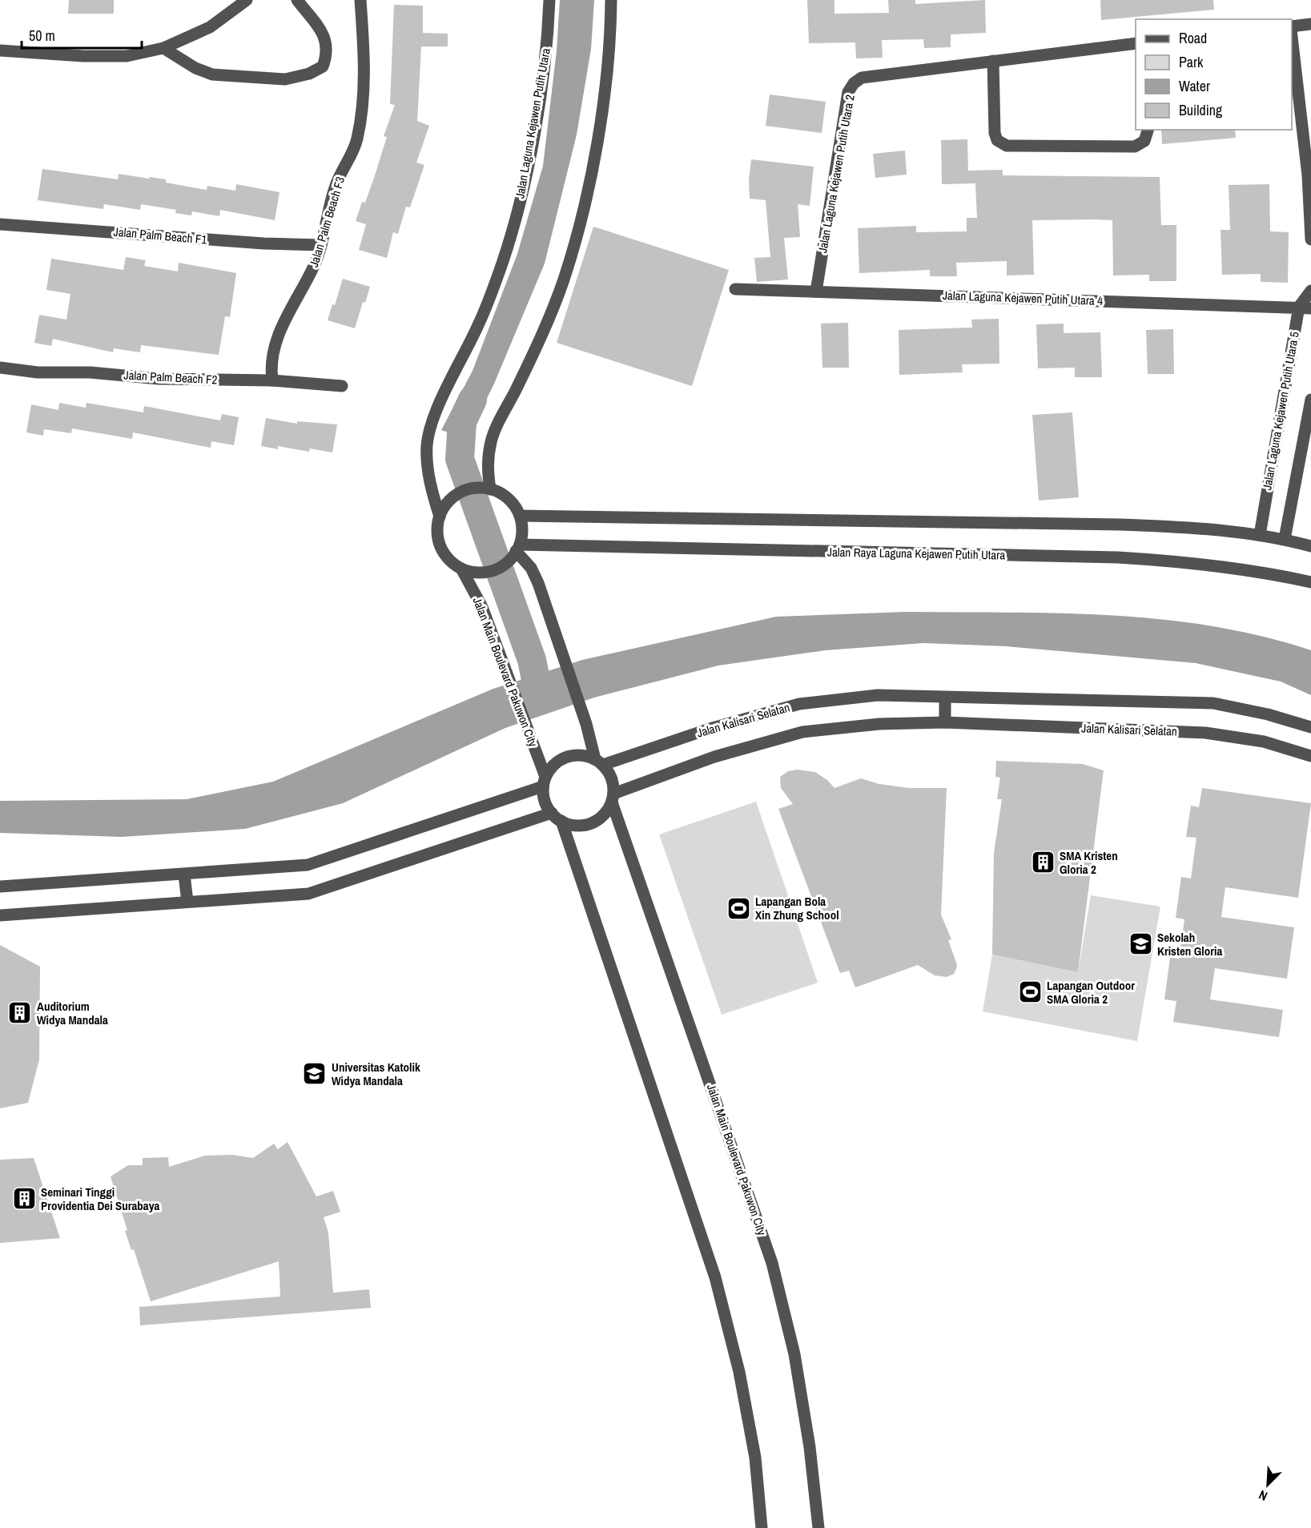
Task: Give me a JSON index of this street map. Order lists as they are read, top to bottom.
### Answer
{
  "streets": {
    "street": [
      "Jalan Laguna Kejawen Putih Utara",
      "Jalan Laguna Kejawen Putih Utara 2",
      "Jalan Palm Beach F3",
      "Jalan Palm Beach F1",
      "Jalan Laguna Kejawen Putih Utara 4",
      "Jalan Palm Beach F2",
      "Jalan Laguna Kejawen Putih Utara 5",
      "Jalan Raya Laguna Kejawen Putih Utara",
      "Jalan Main Boulevard Pakuwon City",
      "Jalan Kalisari Selatan"
    ]
  },
  "crossings": [
    ["Jalan Laguna Kejawen Putih Utara", "Jalan Raya Laguna Kejawen Putih Utara"],
    ["Jalan Laguna Kejawen Putih Utara", "Jalan Main Boulevard Pakuwon City"],
    ["Jalan Laguna Kejawen Putih Utara 2", "Jalan Laguna Kejawen Putih Utara 4"],
    ["Jalan Palm Beach F3", "Jalan Palm Beach F1"],
    ["Jalan Palm Beach F3", "Jalan Palm Beach F2"],
    ["Jalan Laguna Kejawen Putih Utara 4", "Jalan Laguna Kejawen Putih Utara 5"],
    ["Jalan Raya Laguna Kejawen Putih Utara", "Jalan Main Boulevard Pakuwon City"],
    ["Jalan Main Boulevard Pakuwon City", "Jalan Kalisari Selatan"]
  ],
  "places": {
    "building": ["SMA Kristen Gloria 2", "Auditorium Widya Mandala", "Seminari Tinggi Providentia Dei Surabaya"],
    "sports": ["Lapangan Bola Xin Zhung School", "Lapangan Outdoor SMA Gloria 2"],
    "school or university": ["Sekolah Kristen Gloria", "Universitas Katolik Widya Mandala"]
  },
  "legend": [
    "Road",
    "Park",
    "Water",
    "Building"
  ],
  "scale_bar": "50 m",
  "north": "bottom left"
}
